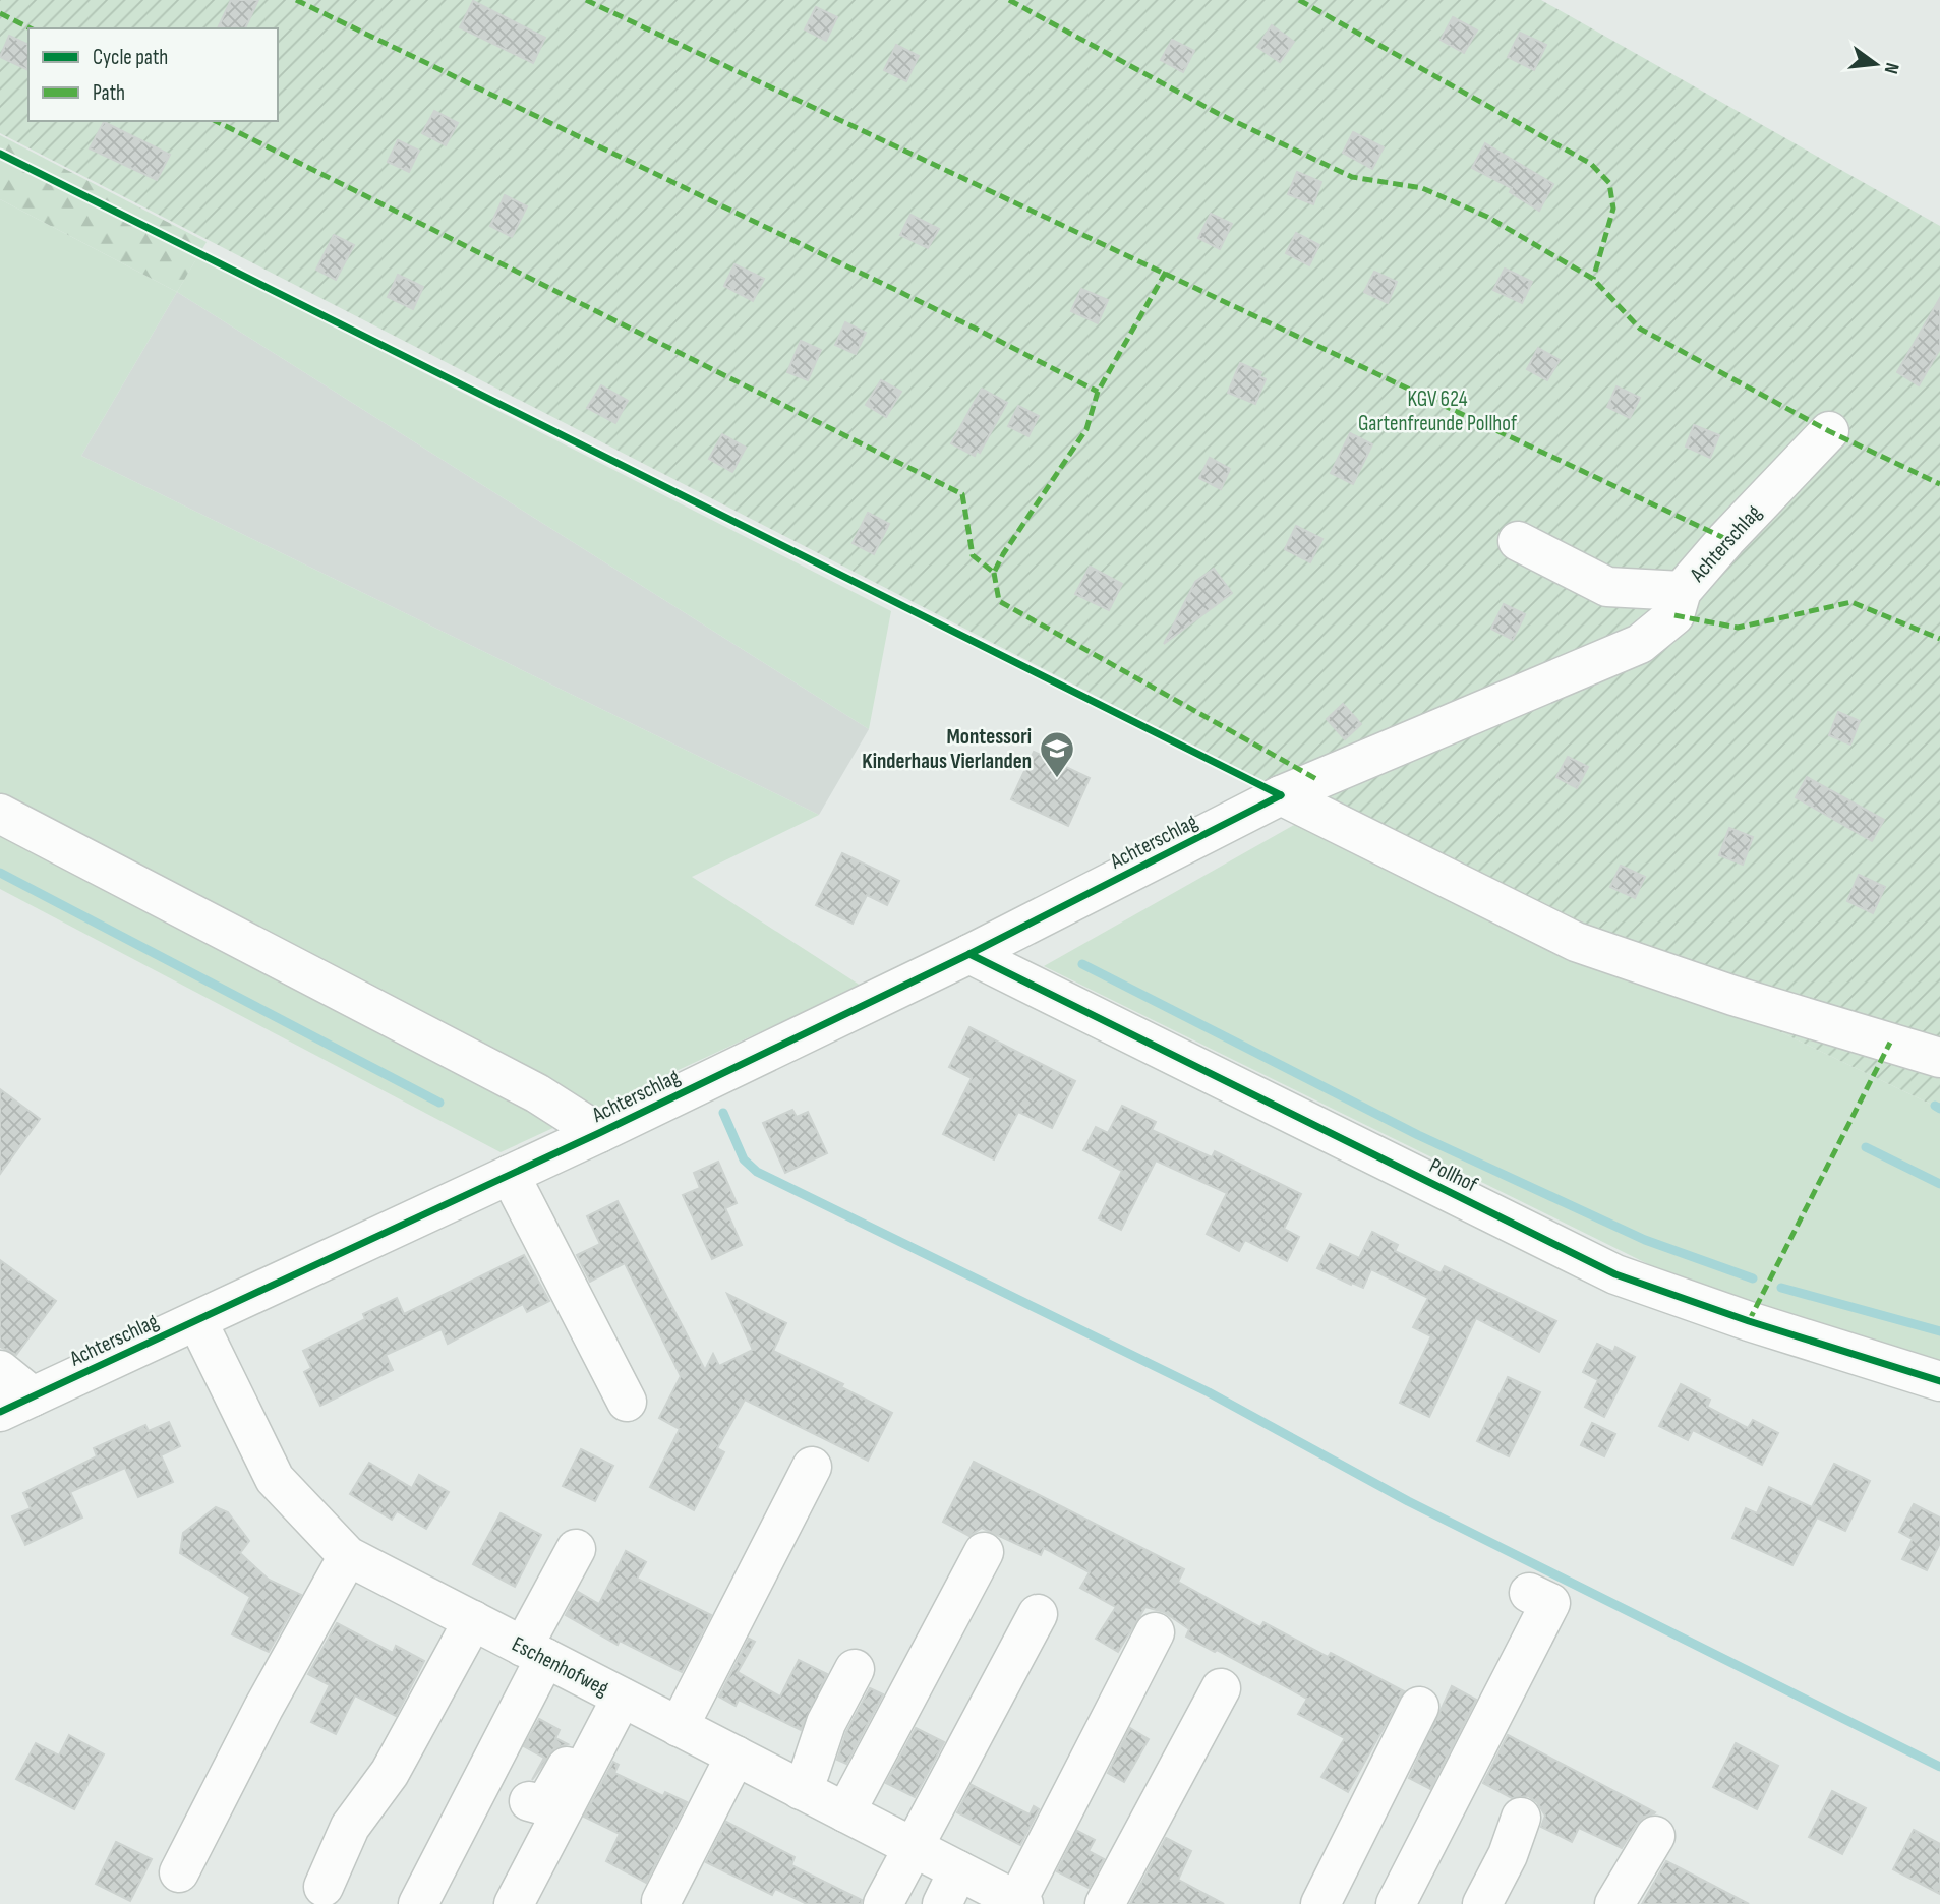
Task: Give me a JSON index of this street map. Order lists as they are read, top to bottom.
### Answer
{
  "streets": {
    "street": ["Achterschlag", "Pollhof", "Eschenhofweg"]
  },
  "crossings": [
    ["Achterschlag", "Pollhof"],
    ["Achterschlag", "Eschenhofweg"]
  ],
  "parks": ["KGV 624 Gartenfreunde Pollhof"],
  "places": {
    "school or university": ["Montessori Kinderhaus Vierlanden"]
  },
  "legend": ["Cycle path", "Path"],
  "north": "right"
}
